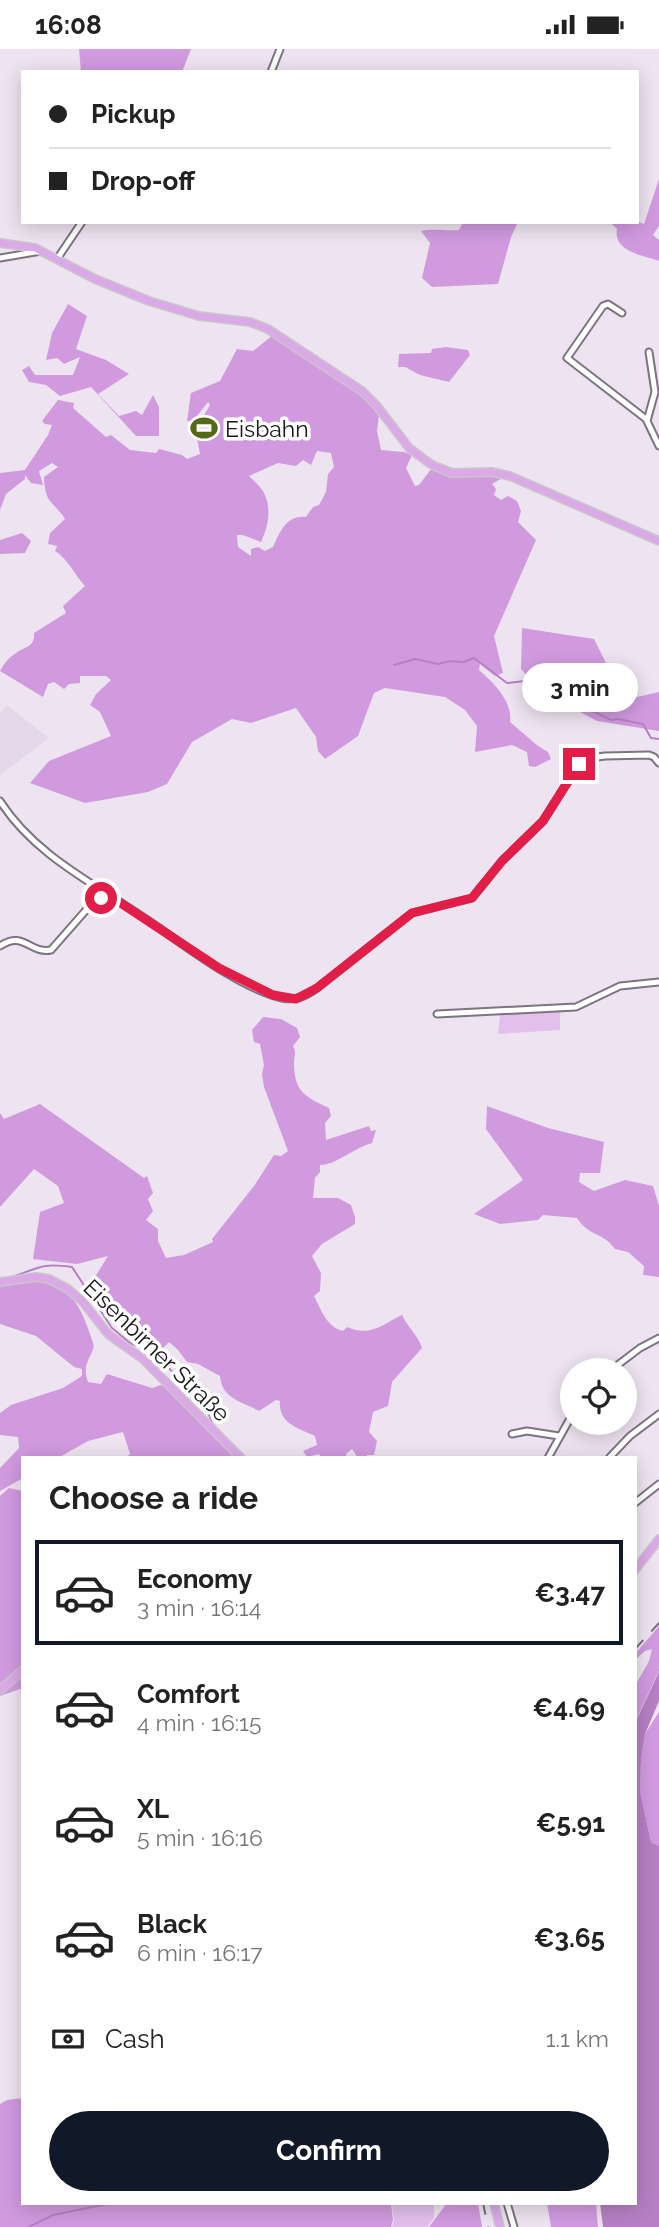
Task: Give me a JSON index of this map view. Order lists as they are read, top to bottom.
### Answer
{
  "streets": {
    "main road": ["Eisenbirner Straße"]
  },
  "places": {
    "sports": ["Eisbahn"]
  },
  "page": {
    "status": "16:08",
    "banner": ["Pickup", "Drop-off"],
    "bubble": "3 min",
    "heading": "Choose a ride",
    "list": [
      {
        "name": "Economy",
        "note": "3 min · 16:14",
        "value": "€3.47"
      },
      {
        "name": "Comfort",
        "note": "4 min · 16:15",
        "value": "€4.69"
      },
      {
        "name": "XL",
        "note": "5 min · 16:16",
        "value": "€5.91"
      },
      {
        "name": "Black",
        "note": "6 min · 16:17",
        "value": "€3.65"
      }
    ],
    "pay": ["Cash", "1.1 km"],
    "buttons": "Confirm"
  }
}
